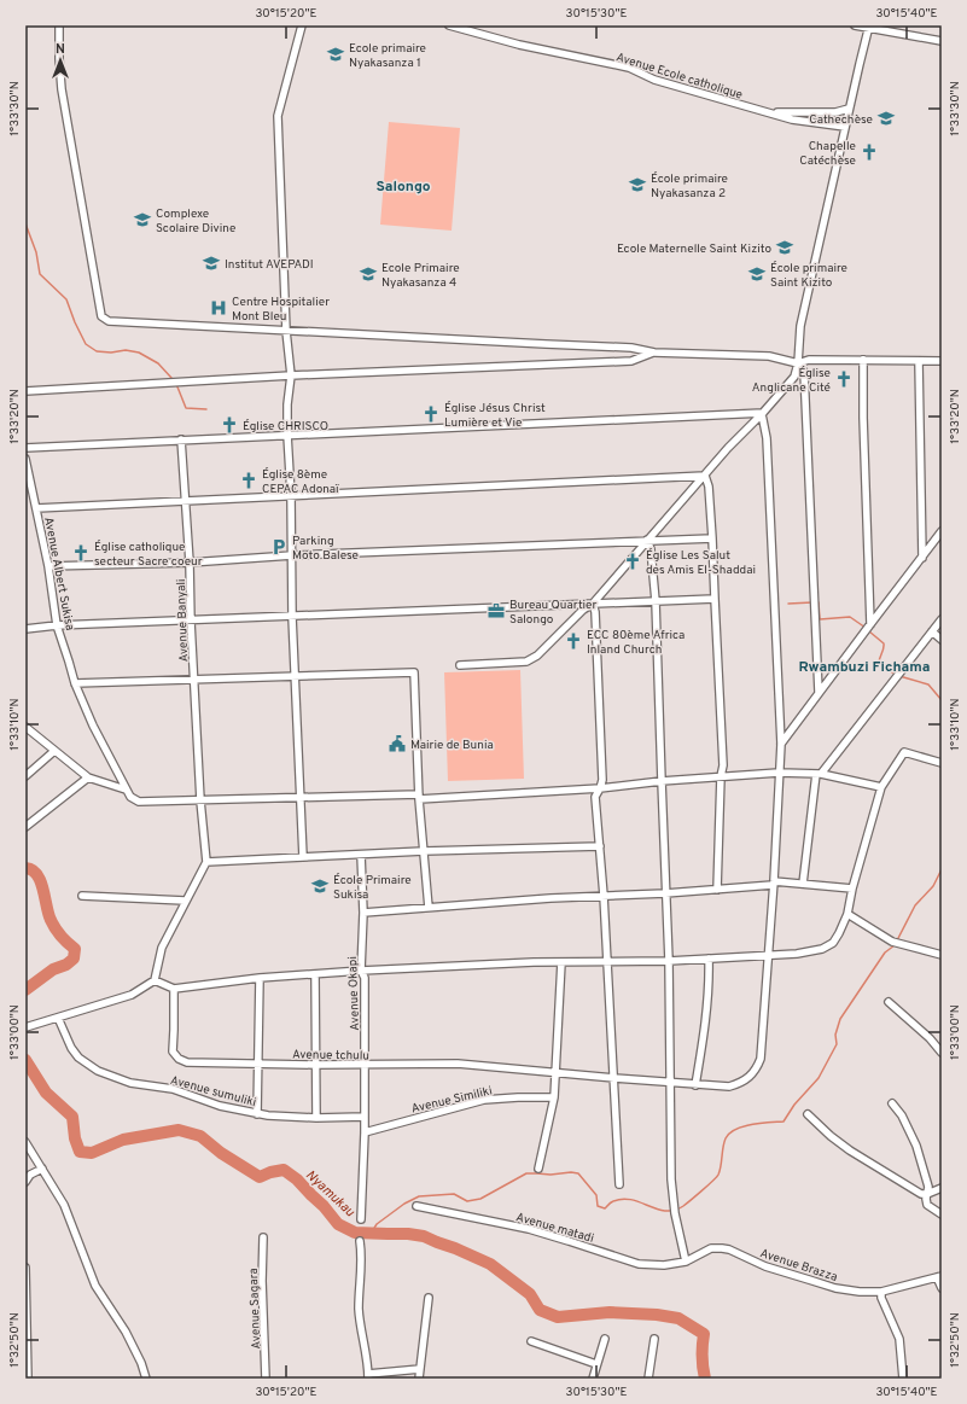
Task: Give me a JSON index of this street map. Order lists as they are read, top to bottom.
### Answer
{
  "streets": {
    "street": [
      "Avenue Ecole catholique",
      "Avenue Albert Sukisa",
      "Avenue Banyali",
      "Avenue Okapi",
      "Avenue tchulu",
      "Avenue sumuliki",
      "Avenue Similiki",
      "Avenue matadi",
      "Avenue Brazza",
      "Avenue Sagara"
    ]
  },
  "crossings": [
    ["Avenue Albert Sukisa", "Avenue Banyali"],
    ["Avenue Albert Sukisa", "Avenue tchulu"],
    ["Avenue Okapi", "Avenue tchulu"],
    ["Avenue Okapi", "Avenue sumuliki"],
    ["Avenue Okapi", "Avenue Similiki"],
    ["Avenue matadi", "Avenue Brazza"]
  ],
  "districts": ["Salongo", "Rwambuzi Fichama"],
  "water": ["Nyamukau"],
  "places": {
    "school or university": [
      "Ecole primaire Nyakasanza 1",
      "Cathechèse",
      "École primaire Nyakasanza 2",
      "Complexe Scolaire Divine",
      "Ecole Maternelle Saint Kizito",
      "Institut AVEPADI",
      "Ecole Primaire Nyakasanza 4",
      "École primaire Saint Kizito",
      "École Primaire Sukisa"
    ],
    "church": [
      "Chapelle Catéchèse",
      "Église Anglicane Cité",
      "Église Jésus Christ Lumière et Vie",
      "Église CHRISCO",
      "Église 8ème CEPAC Adonaï",
      "Église catholique secteur Sacre coeur",
      "Église Les Salut des Amis El-Shaddai",
      "ECC 80ème Africa Inland Church"
    ],
    "hospital": ["Centre Hospitalier Mont Bleu"],
    "parking": ["Parking Moto Balese"],
    "office": ["Bureau Quartier Salongo"],
    "public building": ["Mairie de Bunia"]
  },
  "north": "top",
  "coordinates": [
    "30°15'20\"E",
    "30°15'30\"E",
    "30°15'40\"E",
    "1°33'30\"N",
    "1°33'20\"N",
    "1°33'10\"N",
    "1°33'00\"N",
    "1°32'50\"N"
  ]
}
